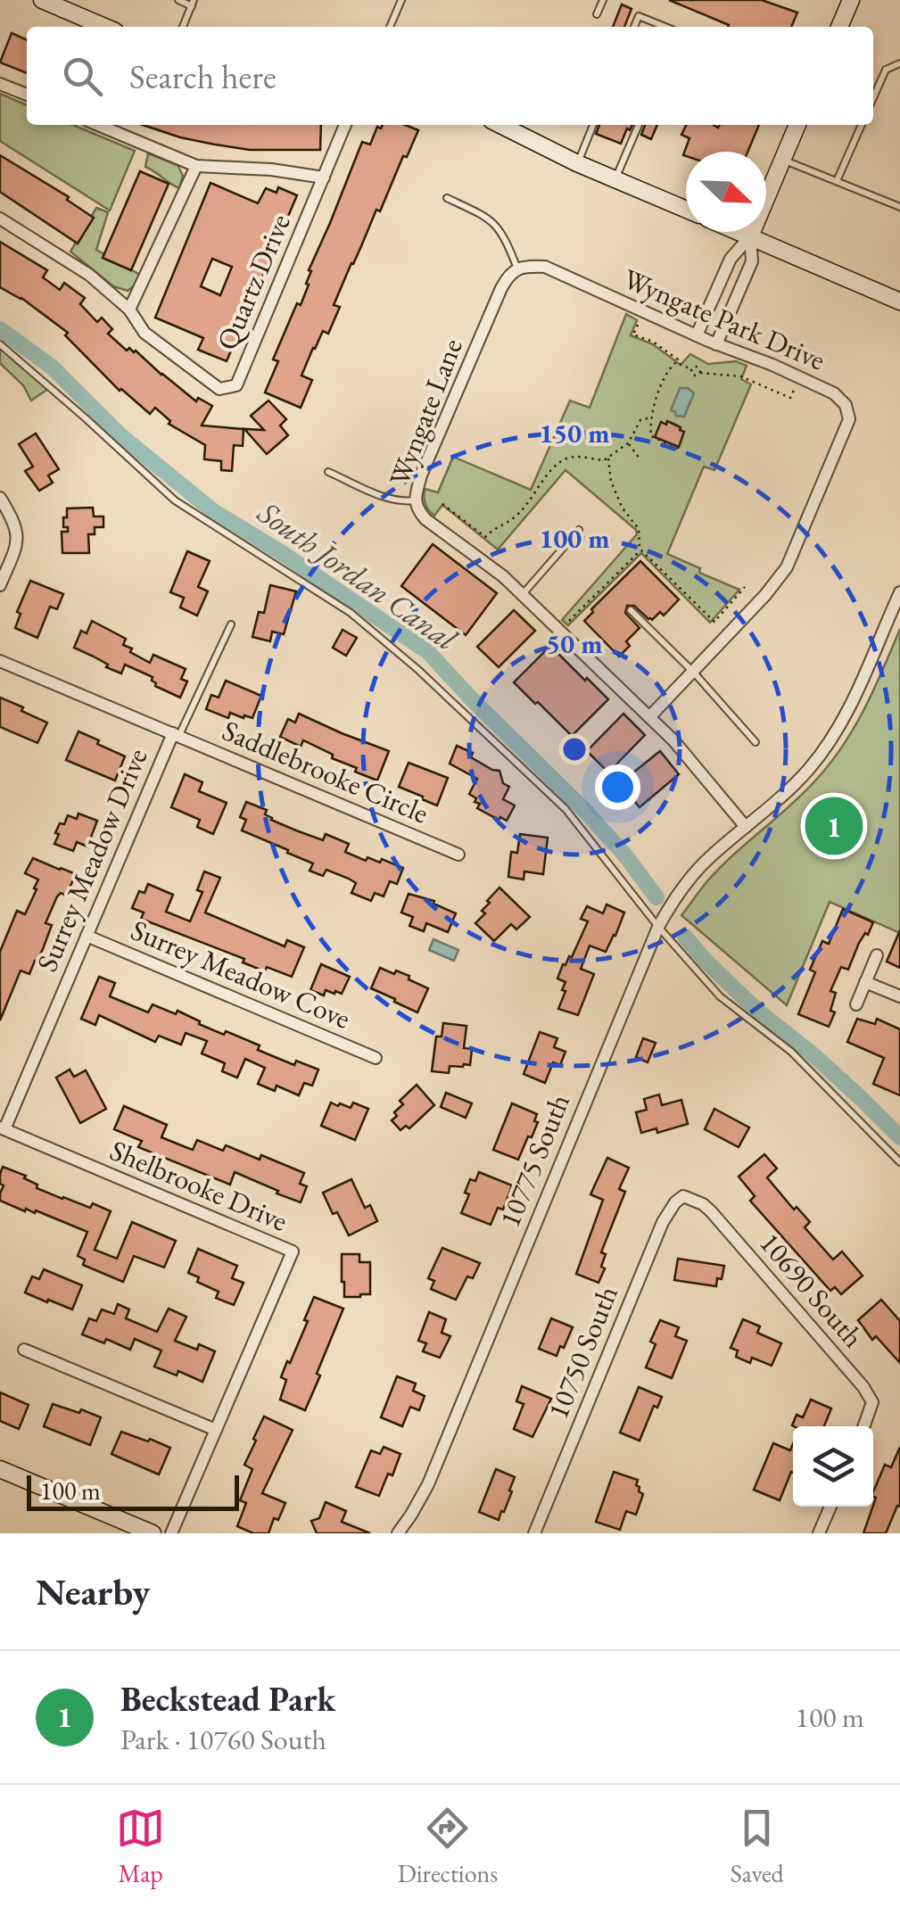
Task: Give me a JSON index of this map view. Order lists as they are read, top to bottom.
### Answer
{
  "streets": {
    "street": [
      "Quartz Drive",
      "Wyngate Park Drive",
      "Wyngate Lane",
      "Saddlebrooke Circle",
      "Surrey Meadow Drive",
      "Surrey Meadow Cove",
      "10775 South",
      "Shelbrooke Drive",
      "10690 South",
      "10750 South"
    ]
  },
  "crossings": [
    ["Wyngate Park Drive", "Wyngate Lane"],
    ["Wyngate Lane", "10775 South"],
    ["Saddlebrooke Circle", "Surrey Meadow Drive"],
    ["Surrey Meadow Drive", "Surrey Meadow Cove"],
    ["Surrey Meadow Drive", "Shelbrooke Drive"],
    ["10690 South", "10750 South"]
  ],
  "water": ["South Jordan Canal"],
  "scale_bar": "100 m",
  "north": "bottom right",
  "page": {
    "search": "Search here",
    "pins": "1",
    "scale": "100 m",
    "heading": "Nearby",
    "list": [
      {
        "mark": "1",
        "name": "Beckstead Park",
        "note": "Park · 10760 South",
        "value": "100 m"
      }
    ],
    "nav": ["Map", "Directions", "Saved"]
  },
  "rings": ["150 m", "100 m", "50 m"]
}
